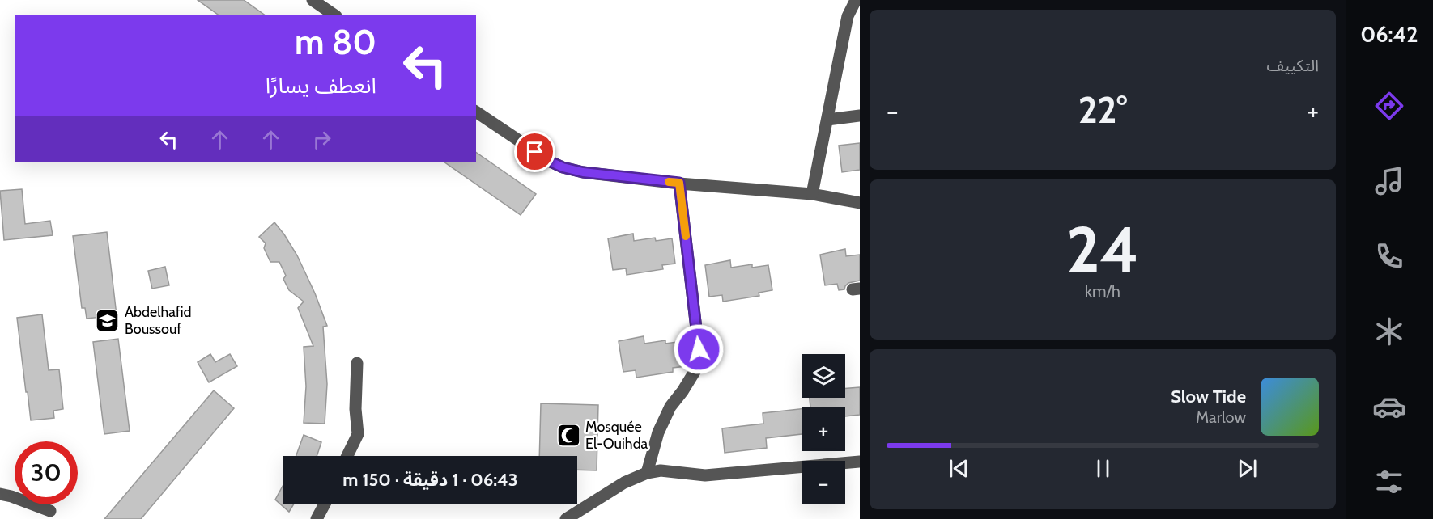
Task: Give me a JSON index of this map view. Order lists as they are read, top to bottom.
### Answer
{
  "places": {
    "school or university": ["Abdelhafid Boussouf"],
    "mosque": ["Mosquée El-Ouihda"]
  },
  "page": {
    "tabs": "06:42",
    "tile": [
      "التكييف",
      ["24", "km/h"]
    ],
    "turn": ["80 m", "انعطف يسارًا"],
    "heat": ["−", "22°", "+"],
    "map_buttons": ["+", "−"],
    "song": ["Slow Tide", "Marlow"],
    "limit": "30",
    "trip": "06:43 · 1 دقيقة · 150 m"
  }
}
